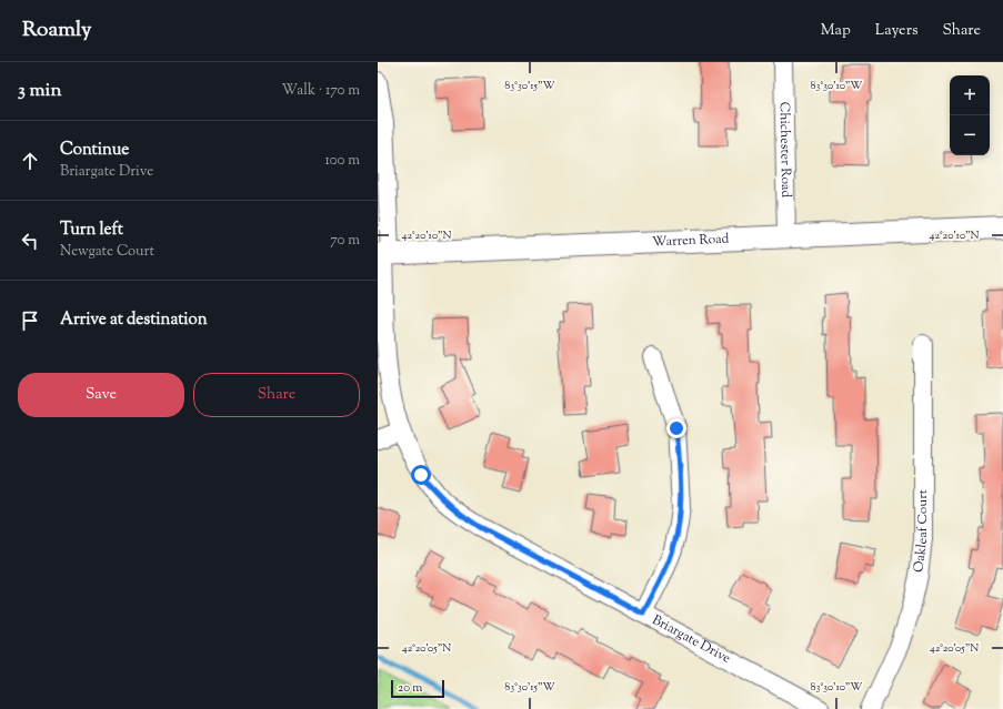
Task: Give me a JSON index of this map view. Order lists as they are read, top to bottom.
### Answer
{
  "streets": {
    "main road": ["Warren Road"],
    "street": ["Chichester Road", "Oakleaf Court", "Briargate Drive"]
  },
  "crossings": [
    ["Chichester Road", "Warren Road"],
    ["Warren Road", "Briargate Drive"]
  ],
  "scale_bar": "20 m",
  "page": {
    "header": "Roamly",
    "nav": ["Map", "Layers", "Share"],
    "heading": ["3 min", "Walk · 170 m"],
    "map_buttons": ["+", "−"],
    "list": [
      ["Continue", "Briargate Drive", "100 m"],
      ["Turn left", "Newgate Court", "70 m"],
      "Arrive at destination"
    ],
    "buttons": ["Save", "Share"],
    "scale": "20 m"
  },
  "coordinates": [
    "83°30'15\"W",
    "83°30'10\"W",
    "42°20'10\"N",
    "42°20'05\"N"
  ]
}
